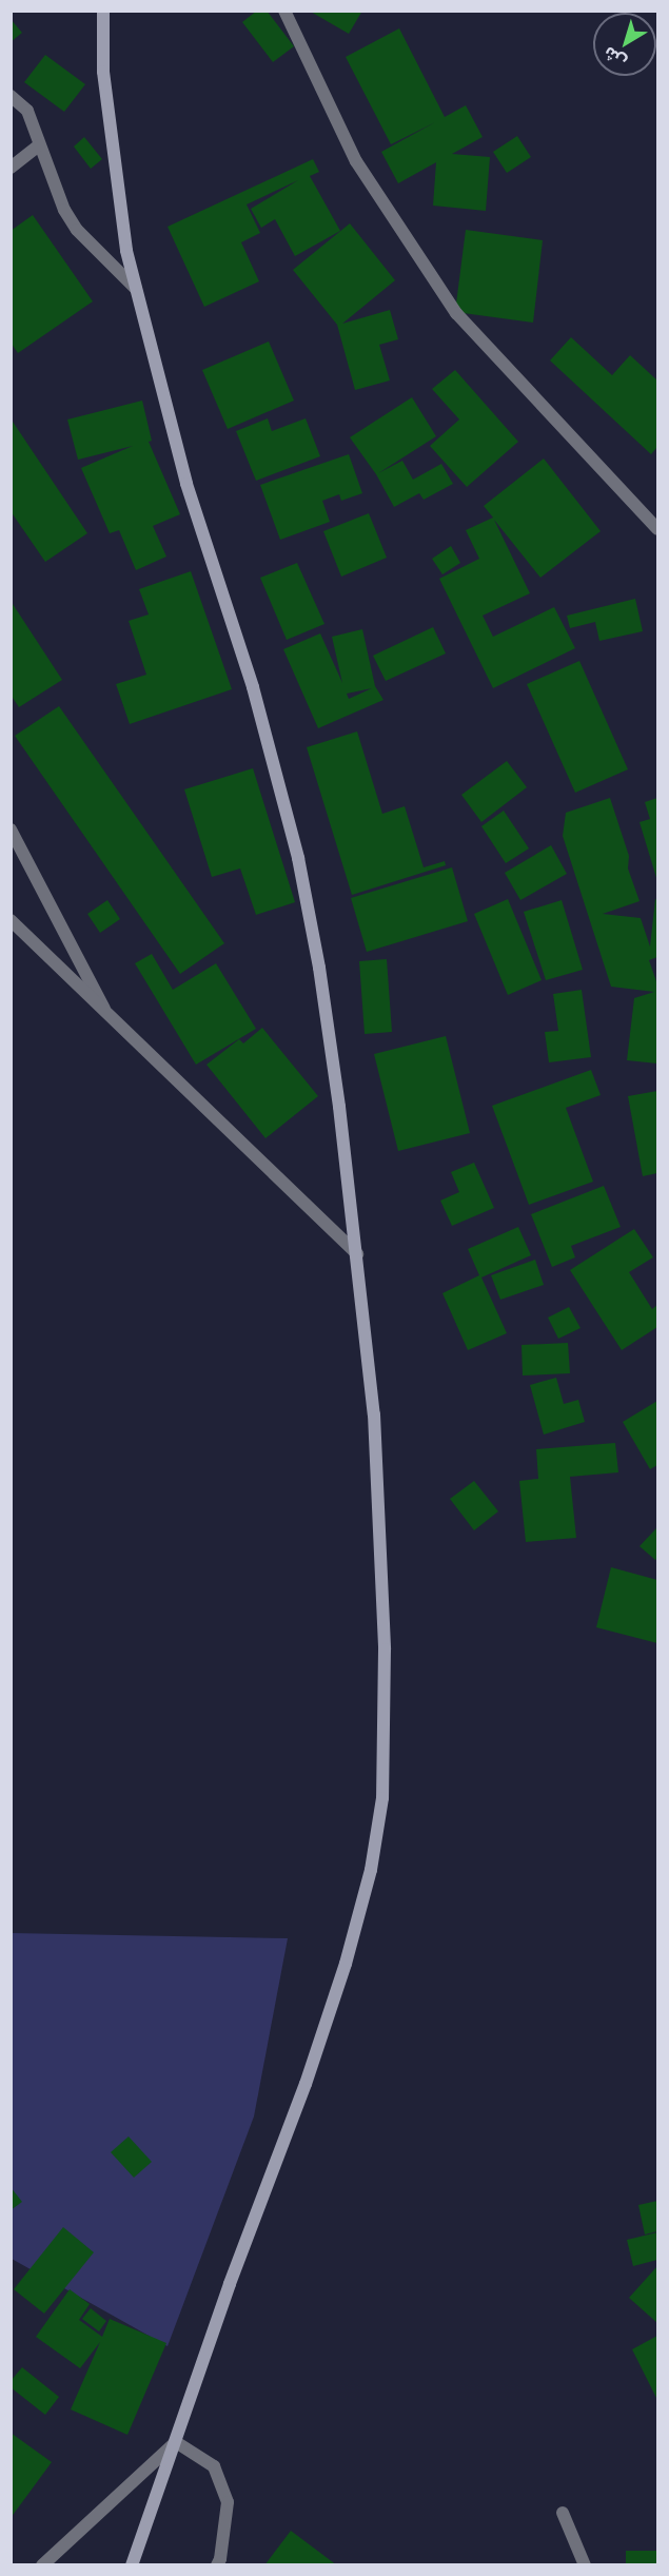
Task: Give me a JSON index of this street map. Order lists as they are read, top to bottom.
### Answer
{
  "north": "bottom left"
}
